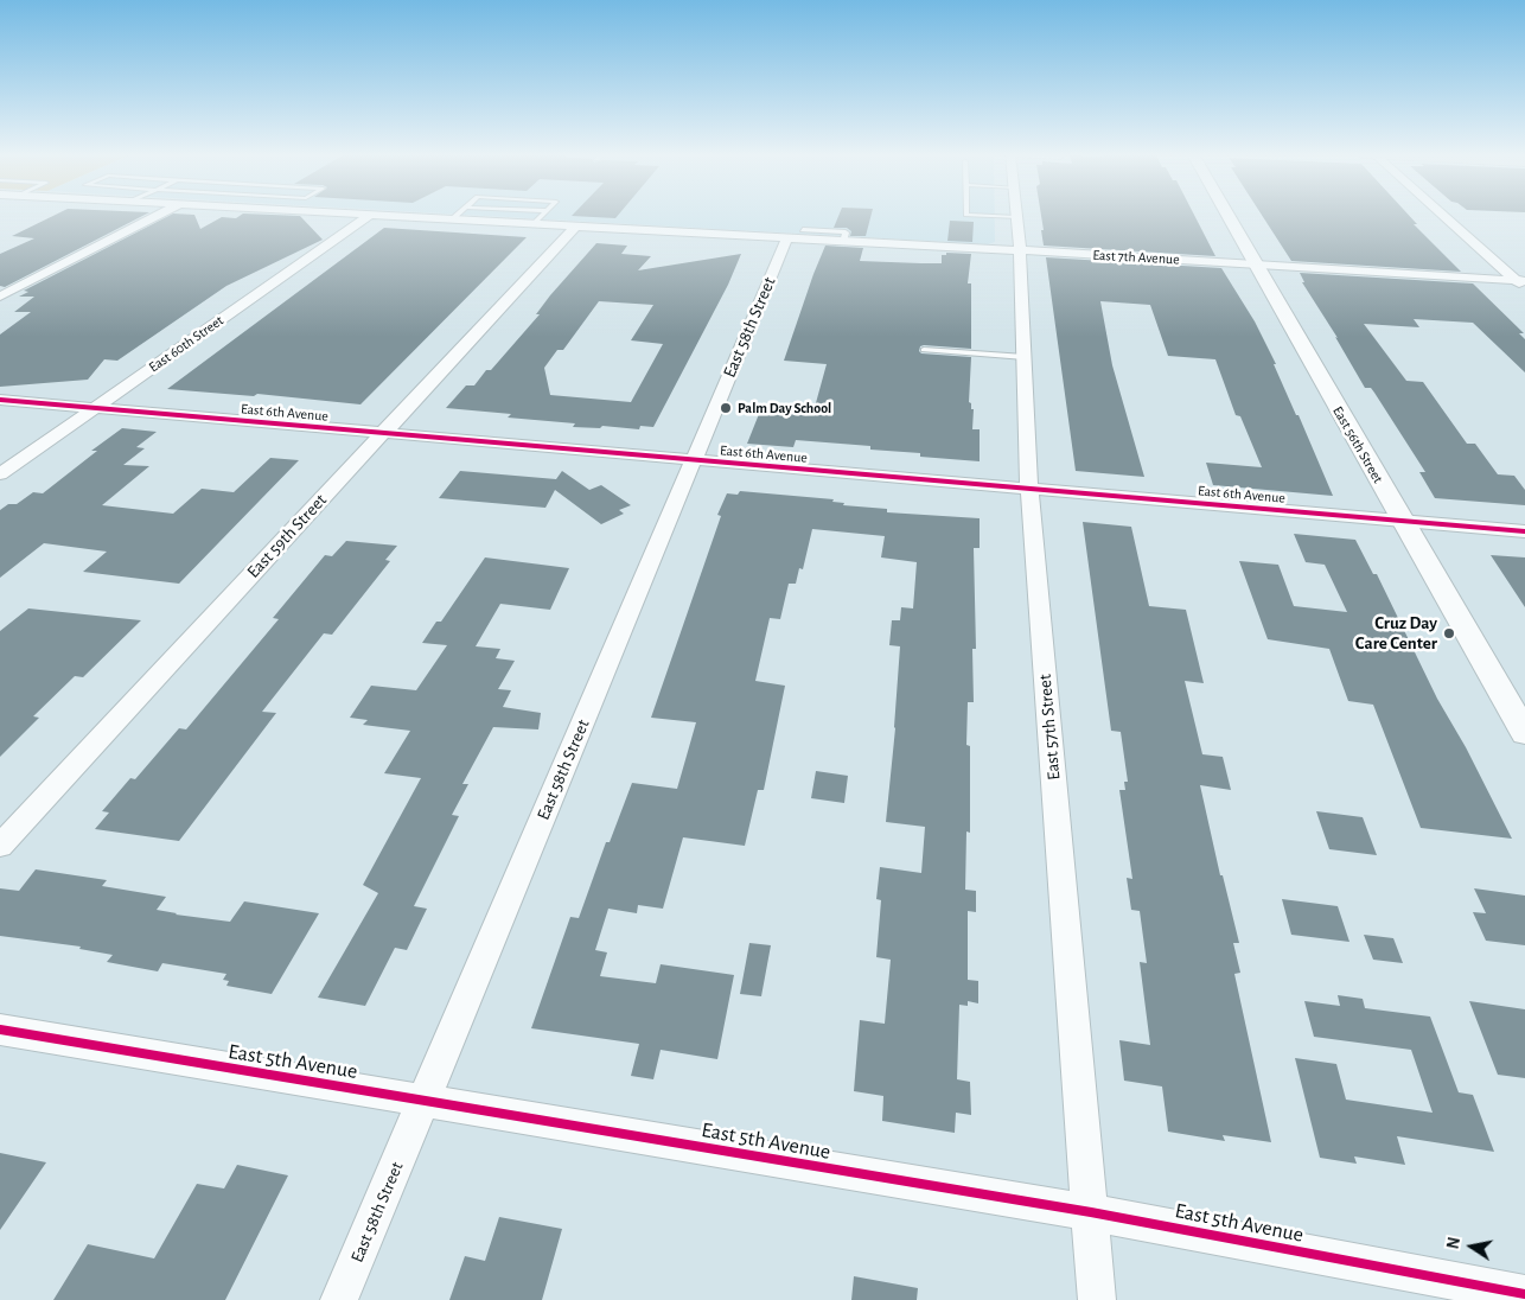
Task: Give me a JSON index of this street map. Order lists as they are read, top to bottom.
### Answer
{
  "streets": {
    "street": [
      "East 7th Avenue",
      "East 58th Street",
      "East 60th Street",
      "East 6th Avenue",
      "East 56th Street",
      "East 59th Street",
      "East 57th Street",
      "East 5th Avenue"
    ]
  },
  "crossings": [
    ["East 7th Avenue", "East 58th Street"],
    ["East 7th Avenue", "East 56th Street"],
    ["East 7th Avenue", "East 59th Street"],
    ["East 7th Avenue", "East 57th Street"],
    ["East 58th Street", "East 6th Avenue"],
    ["East 58th Street", "East 5th Avenue"],
    ["East 60th Street", "East 6th Avenue"],
    ["East 6th Avenue", "East 56th Street"],
    ["East 6th Avenue", "East 59th Street"],
    ["East 6th Avenue", "East 57th Street"],
    ["East 57th Street", "East 5th Avenue"]
  ],
  "places": ["Palm Day School", "Cruz Day Care Center"],
  "north": "left"
}
